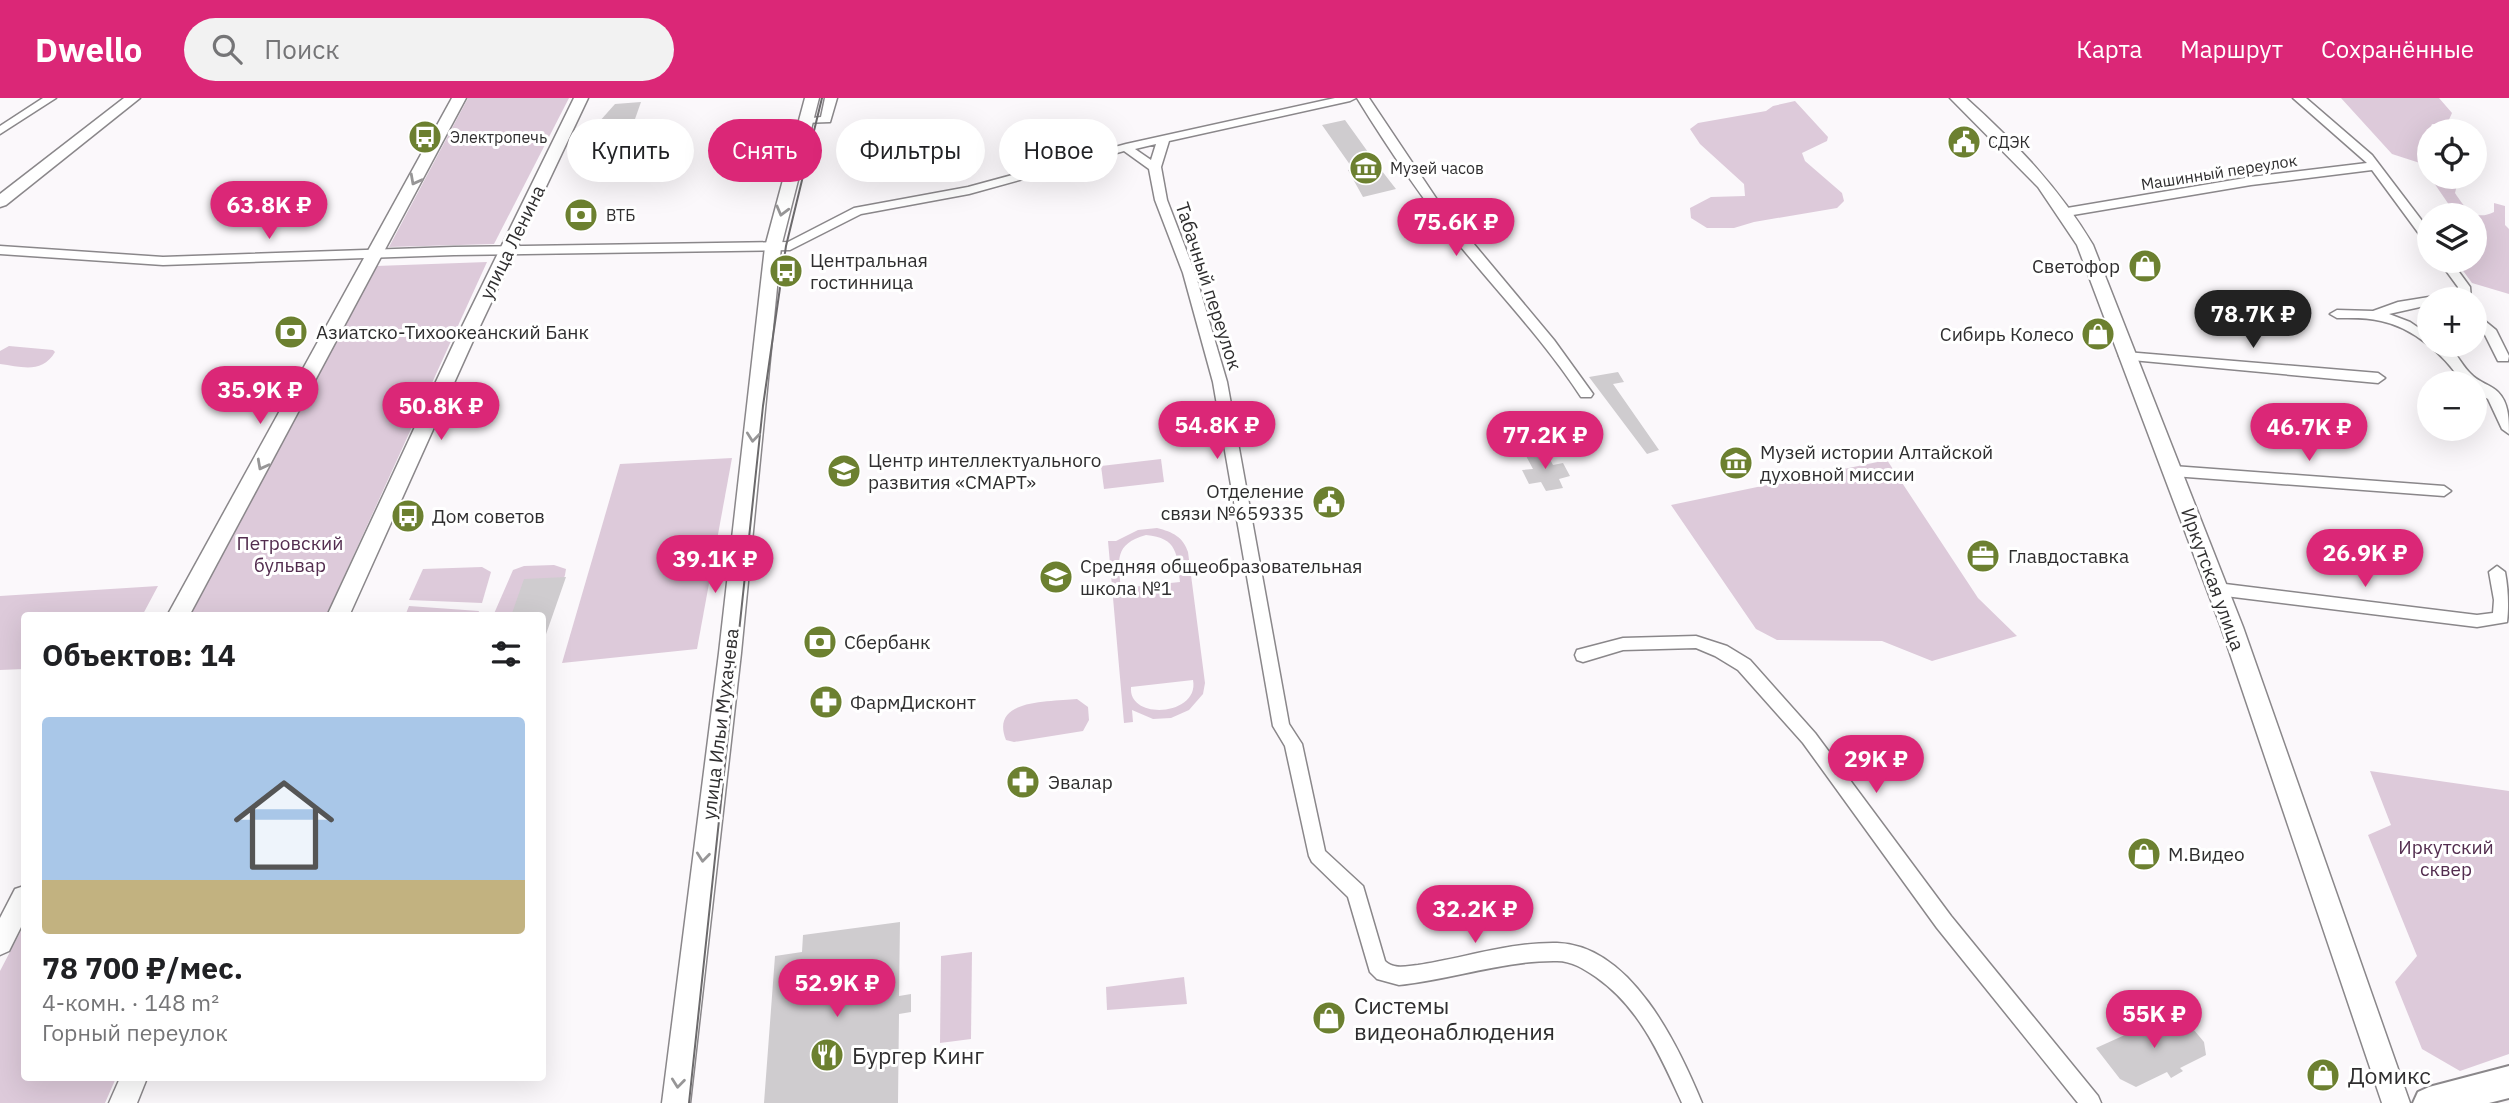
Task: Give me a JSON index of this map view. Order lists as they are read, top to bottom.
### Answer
{
  "streets": {
    "main road": ["улица Ленина", "Иркутская улица", "улица Ильи Мухачева"],
    "street": ["Машинный переулок", "Табачный переулок"]
  },
  "crossings": [
    ["Машинный переулок", "Иркутская улица"]
  ],
  "one_way": ["улица Ильи Мухачева"],
  "parks": ["Петровский бульвар", "Иркутский сквер"],
  "places": {
    "bus stop": ["Электропечь", "Центральная гостинница", "Дом советов"],
    "public building": ["СДЭК", "Отделение связи №659335"],
    "museum": ["Музей часов", "Музей истории Алтайской духовной миссии"],
    "bank": ["ВТБ", "Азиатско-Тихоокеанский Банк", "Сбербанк"],
    "shop": [
      "Светофор",
      "Сибирь Колесо",
      "М.Видео",
      "Системы видеонаблюдения",
      "Домикс"
    ],
    "school or university": ["Центр интеллектуального развития «СМАРТ»", "Средняя общеобразовательная школа №1"],
    "office": ["Главдоставка"],
    "pharmacy": ["ФармДисконт", "Эвалар"],
    "restaurant": ["Бургер Кинг"]
  },
  "page": {
    "header": "Dwello",
    "search": "Поиск",
    "nav": ["Карта", "Маршрут", "Сохранённые"],
    "map_buttons": ["+", "−"],
    "chip": [
      "Купить",
      "Снять",
      "Фильтры",
      "Новое"
    ],
    "price": [
      "63.8K ₽",
      "75.6K ₽",
      "78.7K ₽",
      "35.9K ₽",
      "50.8K ₽",
      "54.8K ₽",
      "46.7K ₽",
      "77.2K ₽",
      "26.9K ₽",
      "39.1K ₽",
      "29K ₽",
      "32.2K ₽",
      "52.9K ₽",
      "55K ₽"
    ],
    "heading": "Объектов: 14",
    "list": [
      {
        "name": "78 700 ₽/мес.",
        "note": "4-комн. · 148 m² · Горный переулок"
      }
    ]
  }
}
